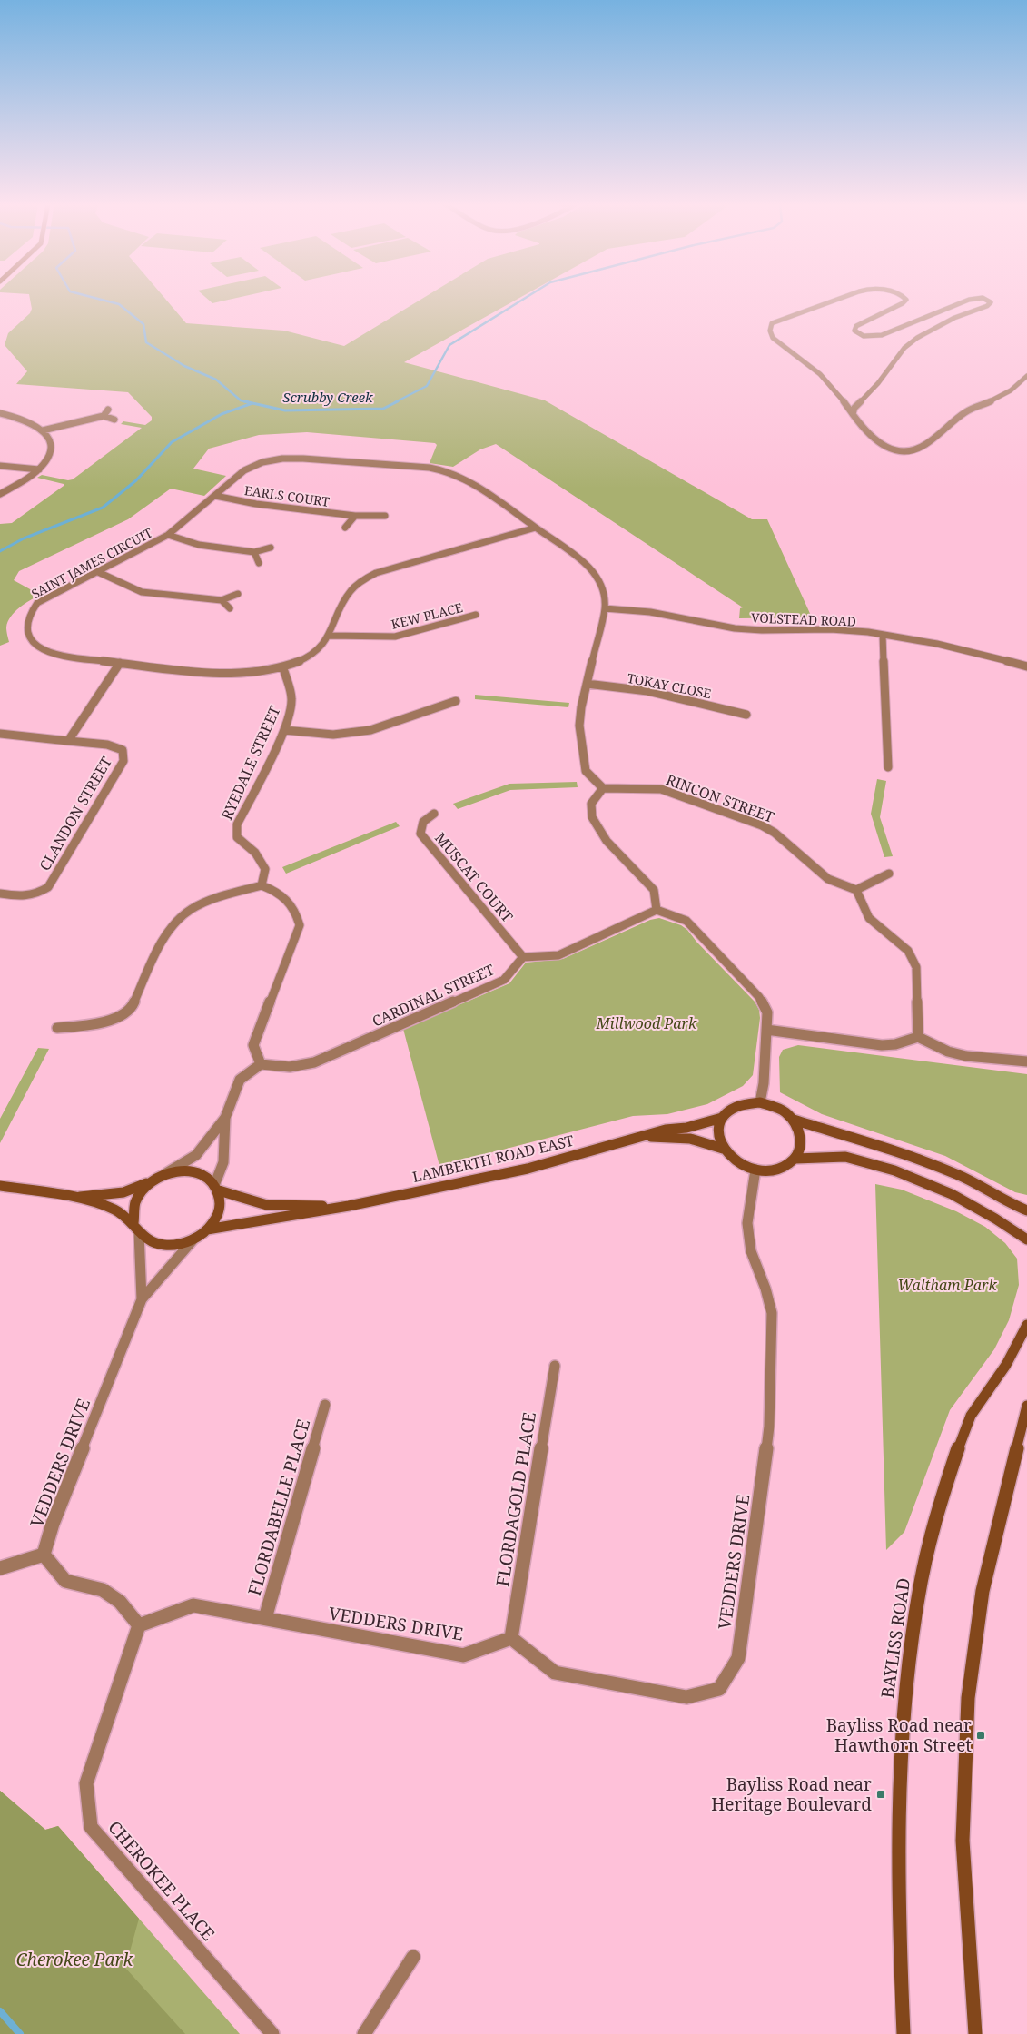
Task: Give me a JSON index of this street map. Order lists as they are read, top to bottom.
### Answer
{
  "streets": {
    "street": [
      "EARLS COURT",
      "SAINT JAMES CIRCUIT",
      "KEW PLACE",
      "VOLSTEAD ROAD",
      "TOKAY CLOSE",
      "RYEDALE STREET",
      "RINCON STREET",
      "CLANDON STREET",
      "MUSCAT COURT",
      "CARDINAL STREET",
      "LAMBERTH ROAD EAST",
      "VEDDERS DRIVE",
      "FLORDAGOLD PLACE",
      "FLORDABELLE PLACE",
      "BAYLISS ROAD",
      "CHEROKEE PLACE"
    ]
  },
  "crossings": [
    ["EARLS COURT", "SAINT JAMES CIRCUIT"],
    ["SAINT JAMES CIRCUIT", "VOLSTEAD ROAD"],
    ["MUSCAT COURT", "CARDINAL STREET"],
    ["LAMBERTH ROAD EAST", "VEDDERS DRIVE"],
    ["VEDDERS DRIVE", "FLORDAGOLD PLACE"],
    ["VEDDERS DRIVE", "FLORDABELLE PLACE"],
    ["VEDDERS DRIVE", "CHEROKEE PLACE"]
  ],
  "water": ["Scrubby Creek"],
  "parks": ["Millwood Park", "Waltham Park", "Cherokee Park"],
  "places": {
    "transit": ["Bayliss Road near Hawthorn Street", "Bayliss Road near Heritage Boulevard"]
  }
}
